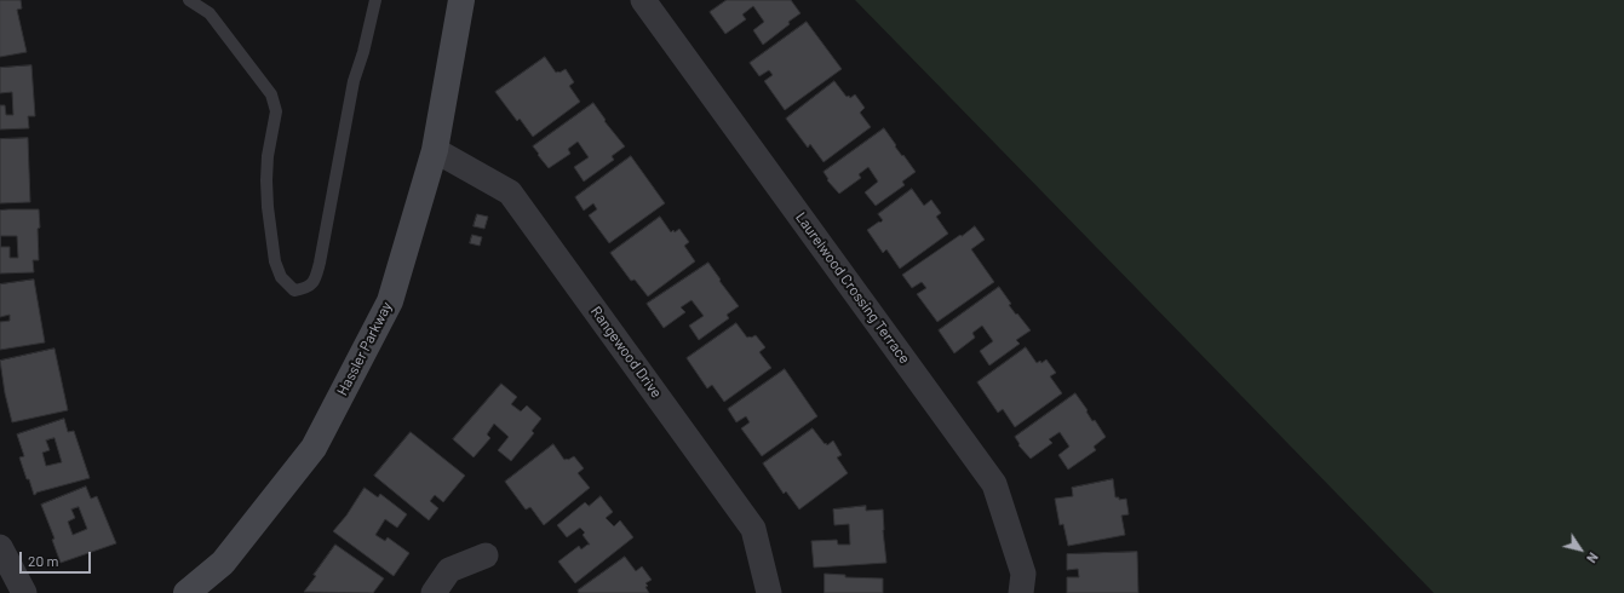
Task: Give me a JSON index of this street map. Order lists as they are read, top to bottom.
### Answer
{
  "streets": {
    "street": ["Laurelwood Crossing Terrace", "Hassler Parkway", "Rangewood Drive"]
  },
  "crossings": [
    ["Hassler Parkway", "Rangewood Drive"]
  ],
  "scale_bar": "20 m",
  "north": "bottom right"
}
